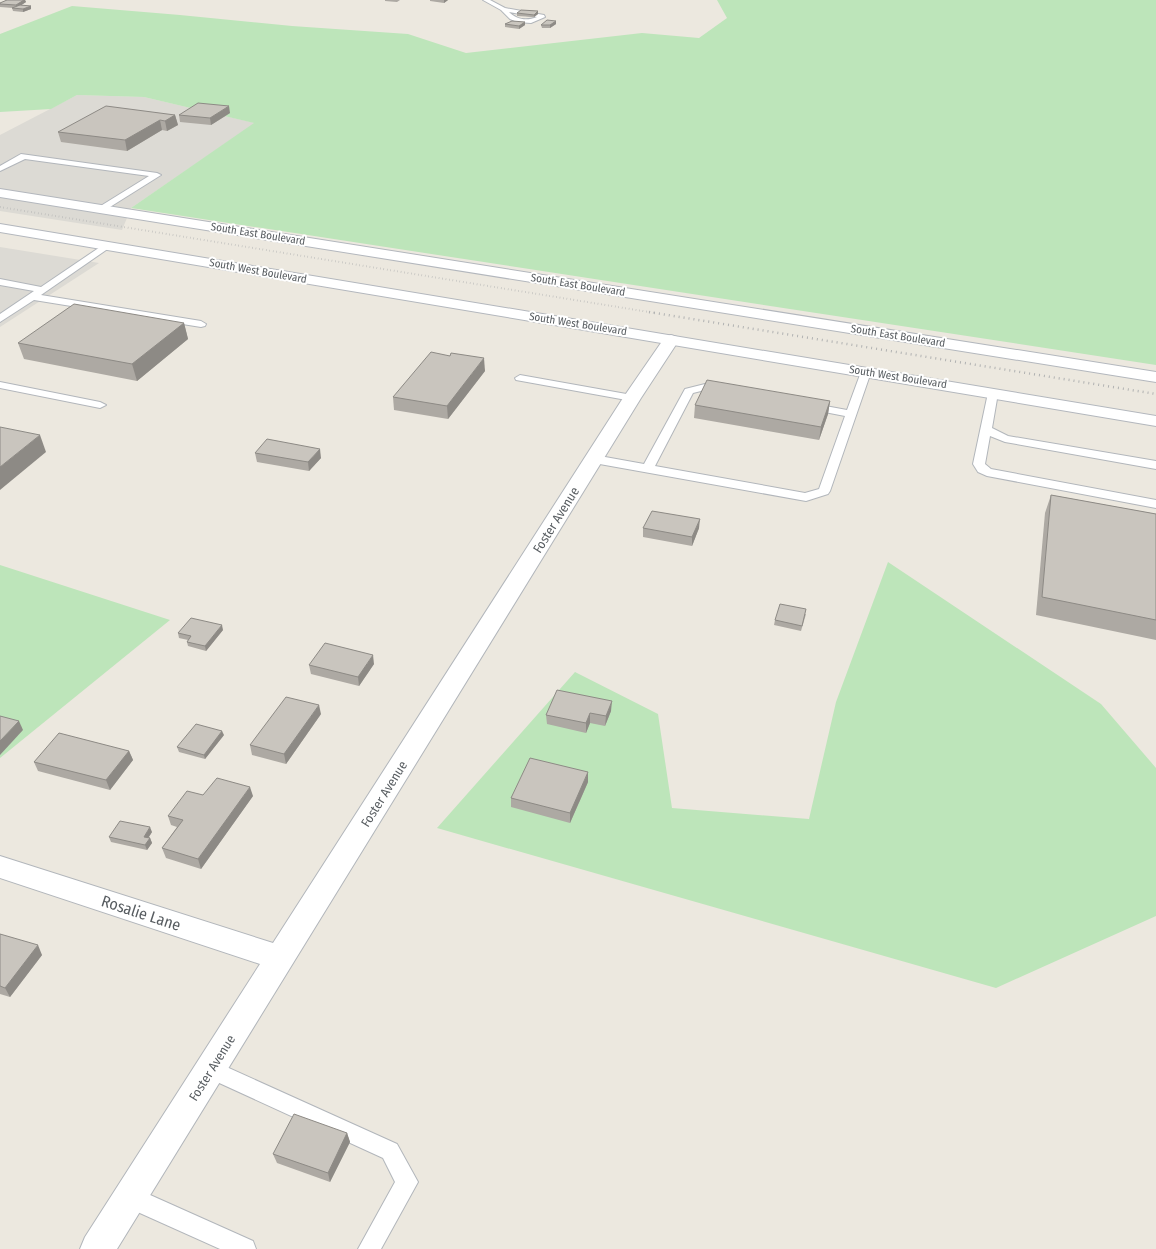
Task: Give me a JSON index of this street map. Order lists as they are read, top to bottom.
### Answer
{
  "streets": {
    "main road": [
      "South East Boulevard",
      "South West Boulevard",
      "Foster Avenue",
      "Rosalie Lane"
    ]
  },
  "crossings": [
    ["South West Boulevard", "Foster Avenue"],
    ["Foster Avenue", "Rosalie Lane"]
  ]
}
